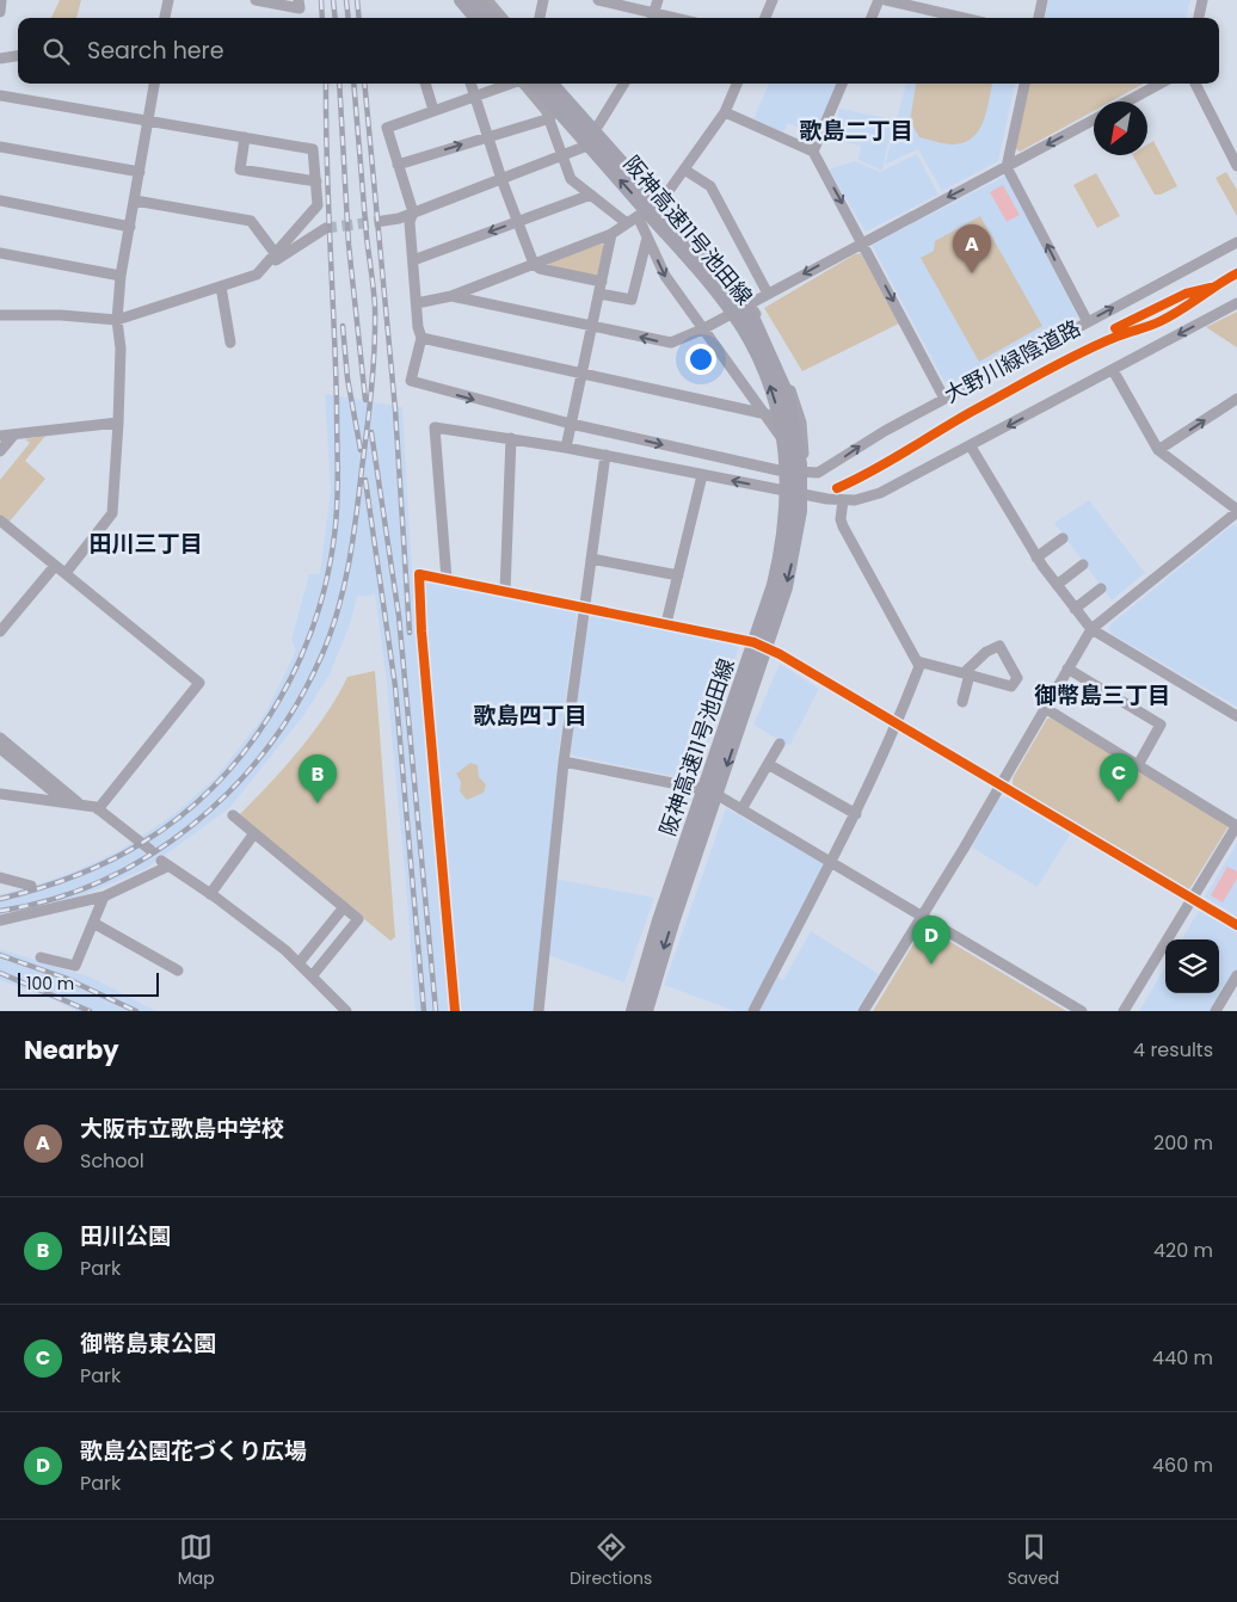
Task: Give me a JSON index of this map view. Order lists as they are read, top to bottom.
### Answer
{
  "streets": {
    "highway": ["阪神高速11号池田線"],
    "cycle path": ["大野川緑陰道路"]
  },
  "districts": [
    "歌島二丁目",
    "田川三丁目",
    "御幣島三丁目",
    "歌島四丁目"
  ],
  "scale_bar": "100 m",
  "north": "bottom left",
  "page": {
    "search": "Search here",
    "pins": [
      "A",
      "C",
      "B",
      "D"
    ],
    "scale": "100 m",
    "heading": ["Nearby", "4 results"],
    "list": [
      {
        "mark": "A",
        "name": "大阪市立歌島中学校",
        "note": "School",
        "value": "200 m"
      },
      {
        "mark": "B",
        "name": "田川公園",
        "note": "Park",
        "value": "420 m"
      },
      {
        "mark": "C",
        "name": "御幣島東公園",
        "note": "Park",
        "value": "440 m"
      },
      {
        "mark": "D",
        "name": "歌島公園花づくり広場",
        "note": "Park",
        "value": "460 m"
      }
    ],
    "nav": ["Map", "Directions", "Saved"]
  }
}
